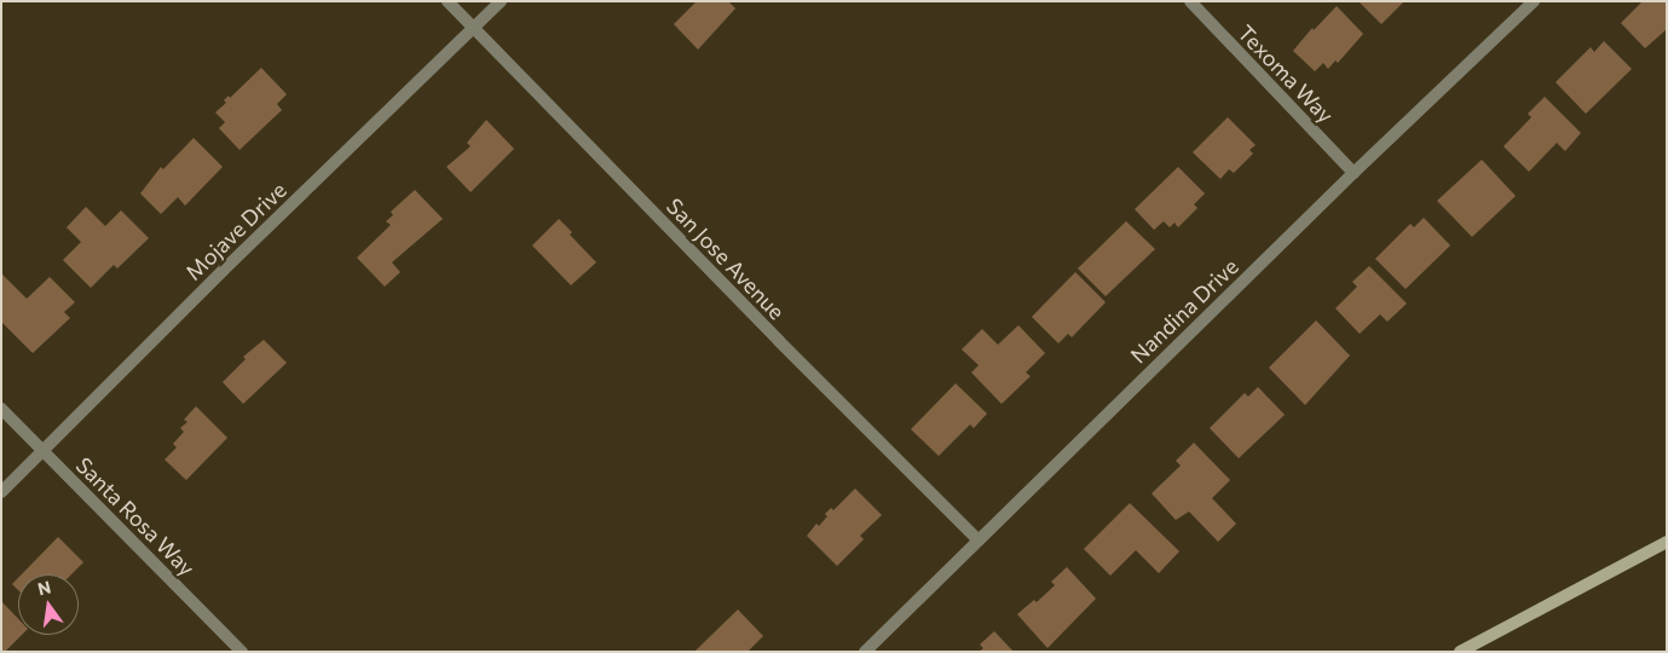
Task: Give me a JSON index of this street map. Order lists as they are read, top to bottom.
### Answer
{
  "streets": {
    "street": [
      "Texoma Way",
      "Mojave Drive",
      "San Jose Avenue",
      "Nandina Drive",
      "Santa Rosa Way"
    ]
  },
  "crossings": [
    ["Texoma Way", "Nandina Drive"],
    ["Mojave Drive", "San Jose Avenue"],
    ["Mojave Drive", "Santa Rosa Way"],
    ["San Jose Avenue", "Nandina Drive"]
  ],
  "north": "top"
}
